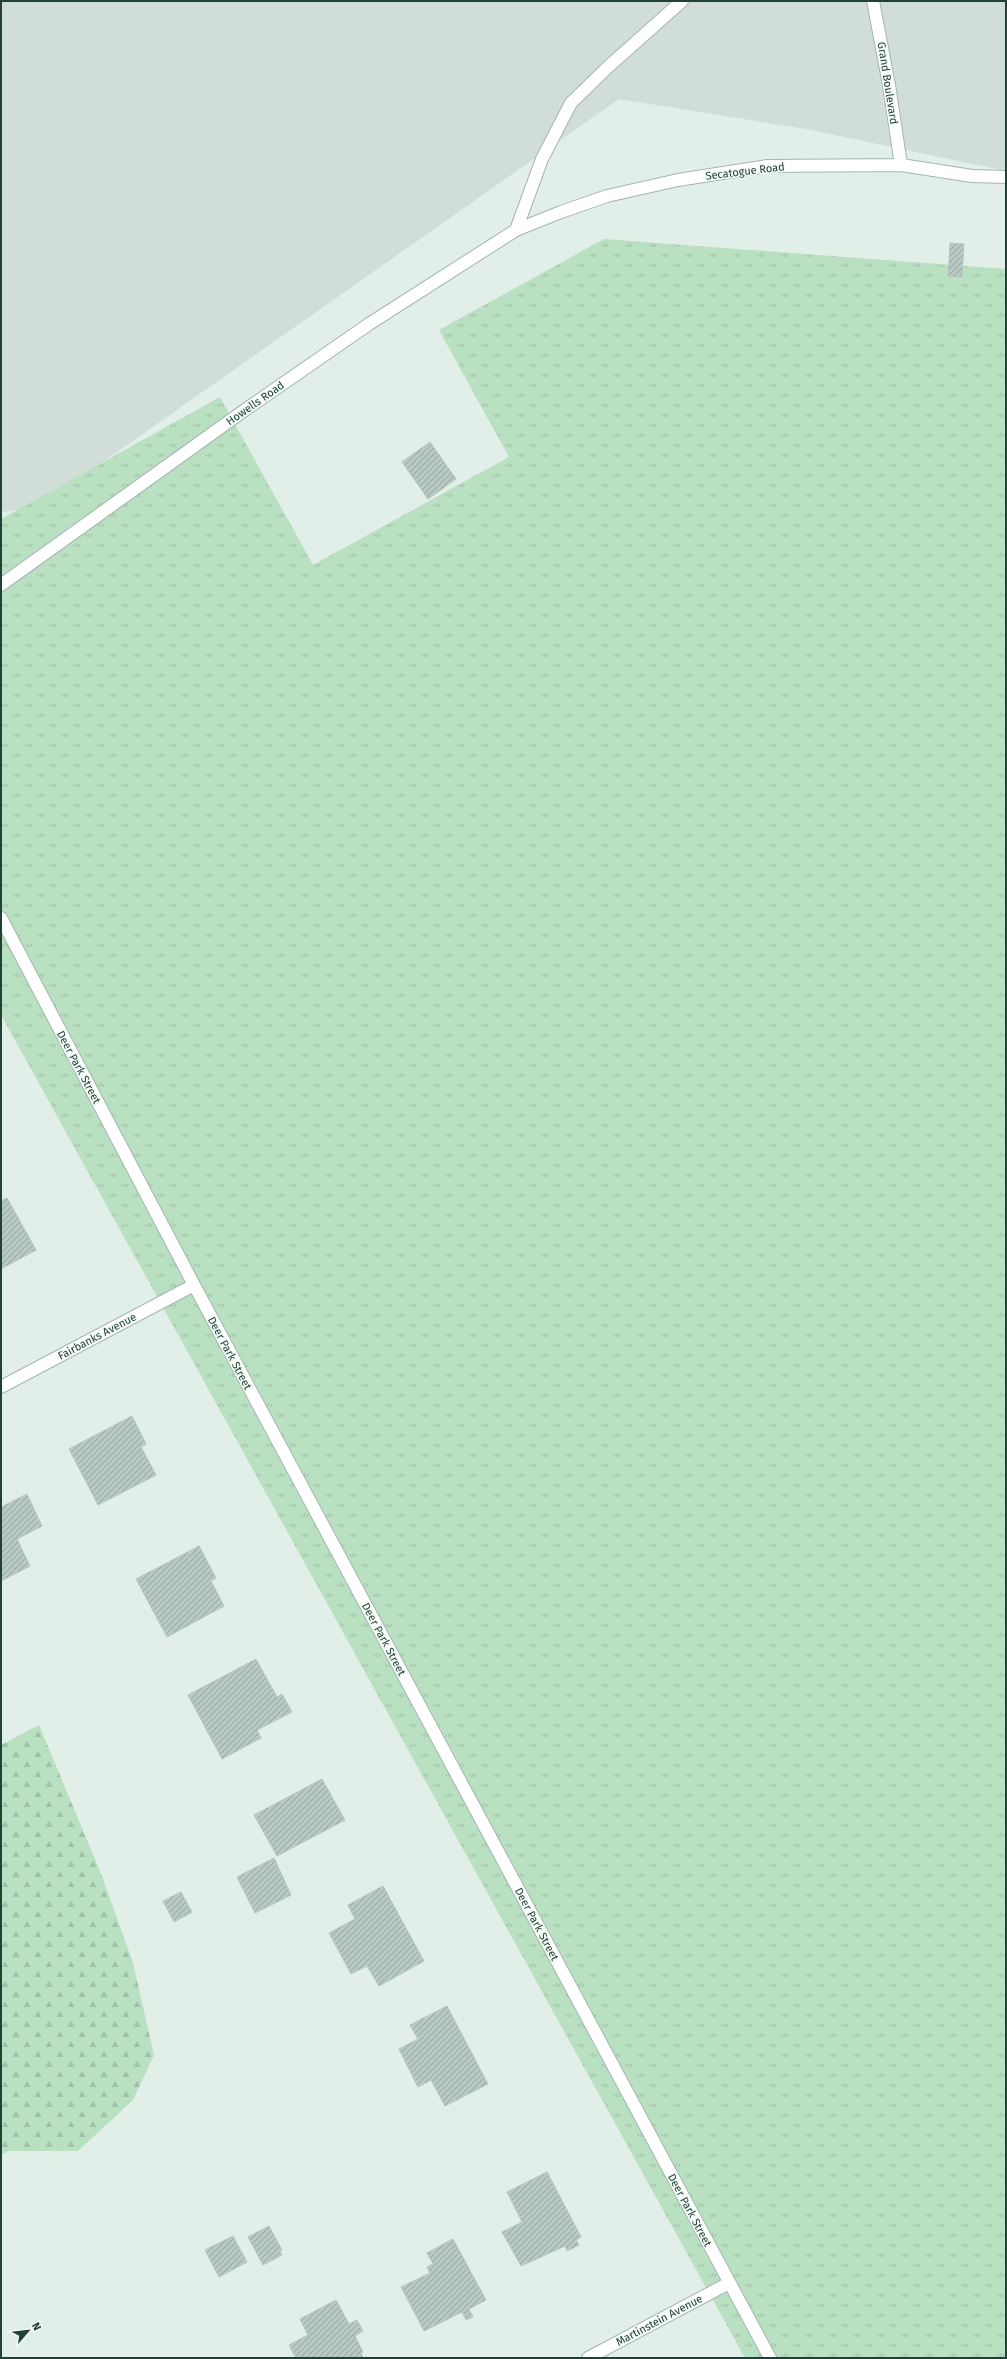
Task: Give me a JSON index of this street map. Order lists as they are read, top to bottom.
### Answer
{
  "streets": {
    "street": [
      "Grand Boulevard",
      "Secatogue Road",
      "Howells Road",
      "Deer Park Street",
      "Fairbanks Avenue",
      "Martinstein Avenue"
    ]
  },
  "crossings": [
    ["Grand Boulevard", "Secatogue Road"],
    ["Secatogue Road", "Howells Road"],
    ["Deer Park Street", "Fairbanks Avenue"],
    ["Deer Park Street", "Martinstein Avenue"]
  ],
  "north": "top right"
}
